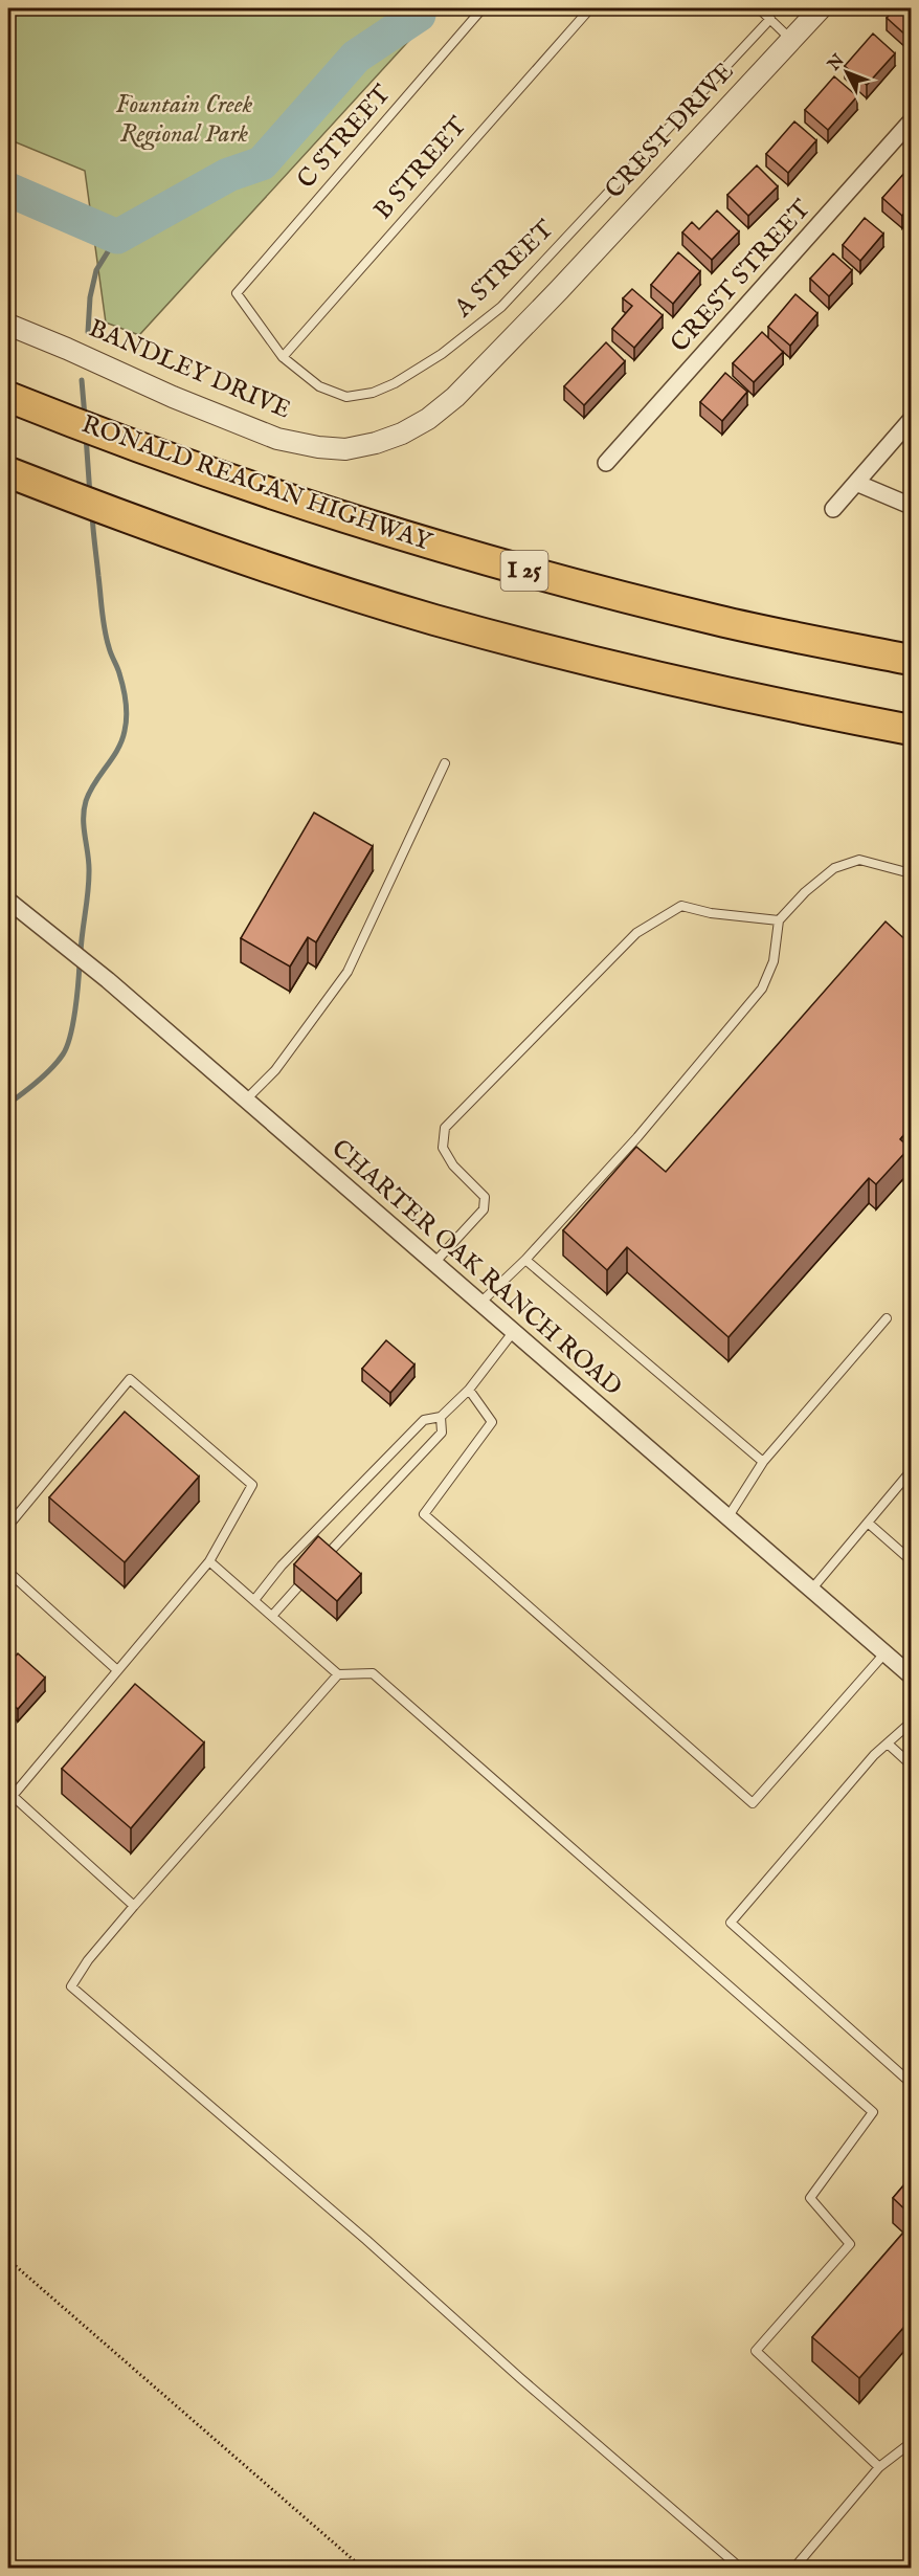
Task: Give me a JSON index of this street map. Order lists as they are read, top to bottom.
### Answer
{
  "streets": {
    "highway": ["RONALD REAGAN HIGHWAY", "I 25"],
    "street": [
      "CREST DRIVE",
      "CREST STREET",
      "BANDLEY DRIVE",
      "CHARTER OAK RANCH ROAD"
    ],
    "lane": ["C STREET", "B STREET", "A STREET"]
  },
  "crossings": [
    ["CREST DRIVE", "BANDLEY DRIVE"],
    ["C STREET", "A STREET"],
    ["B STREET", "A STREET"]
  ],
  "parks": ["Fountain Creek Regional Park"],
  "north": "top left"
}
